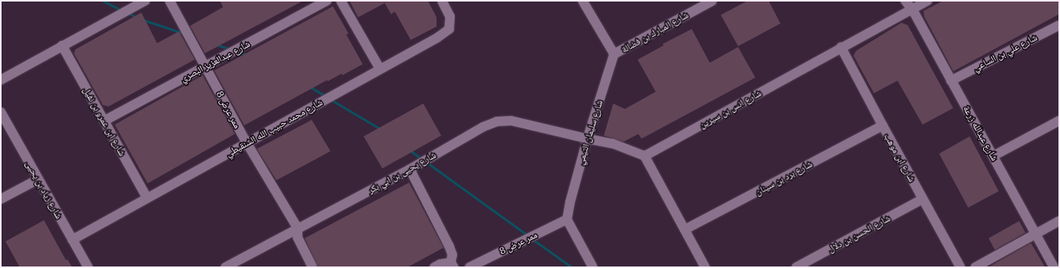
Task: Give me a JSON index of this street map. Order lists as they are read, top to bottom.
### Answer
{
  "streets": {
    "street": [
      "شارع المبارك بن فضالة",
      "شارع علي بن الساعي",
      "شارع عبدالعزيز البصري",
      "شارع انس بن سيرين",
      "ممر عرض 8",
      "شارع ابن عمرو بن نفيل",
      "شارع محمد حبيب الله الشنقيطي",
      "شارع سليمان التيمي",
      "شارع عبدالله زرعة",
      "شارع ابن موهب",
      "شارع يحيى بن ابي بكر",
      "شارع برد بن سينان",
      "شارع زياد بن يحيى",
      "شارع الحسن بن دلال"
    ]
  },
  "crossings": [
    ["شارع المبارك بن فضالة", "شارع سليمان التيمي"],
    ["شارع علي بن الساعي", "شارع عبدالله زرعة"],
    ["شارع عبدالعزيز البصري", "ممر عرض 8"],
    ["شارع عبدالعزيز البصري", "شارع ابن عمرو بن نفيل"],
    ["شارع انس بن سيرين", "شارع عبدالله زرعة"],
    ["شارع انس بن سيرين", "شارع ابن موهب"],
    ["شارع انس بن سيرين", "شارع يحيى بن ابي بكر"],
    ["ممر عرض 8", "شارع محمد حبيب الله الشنقيطي"],
    ["ممر عرض 8", "شارع سليمان التيمي"],
    ["ممر عرض 8", "شارع يحيى بن ابي بكر"],
    ["شارع ابن عمرو بن نفيل", "شارع محمد حبيب الله الشنقيطي"],
    ["شارع محمد حبيب الله الشنقيطي", "شارع زياد بن يحيى"],
    ["شارع سليمان التيمي", "شارع يحيى بن ابي بكر"],
    ["شارع ابن موهب", "شارع برد بن سينان"],
    ["شارع ابن موهب", "شارع الحسن بن دلال"]
  ]
}
